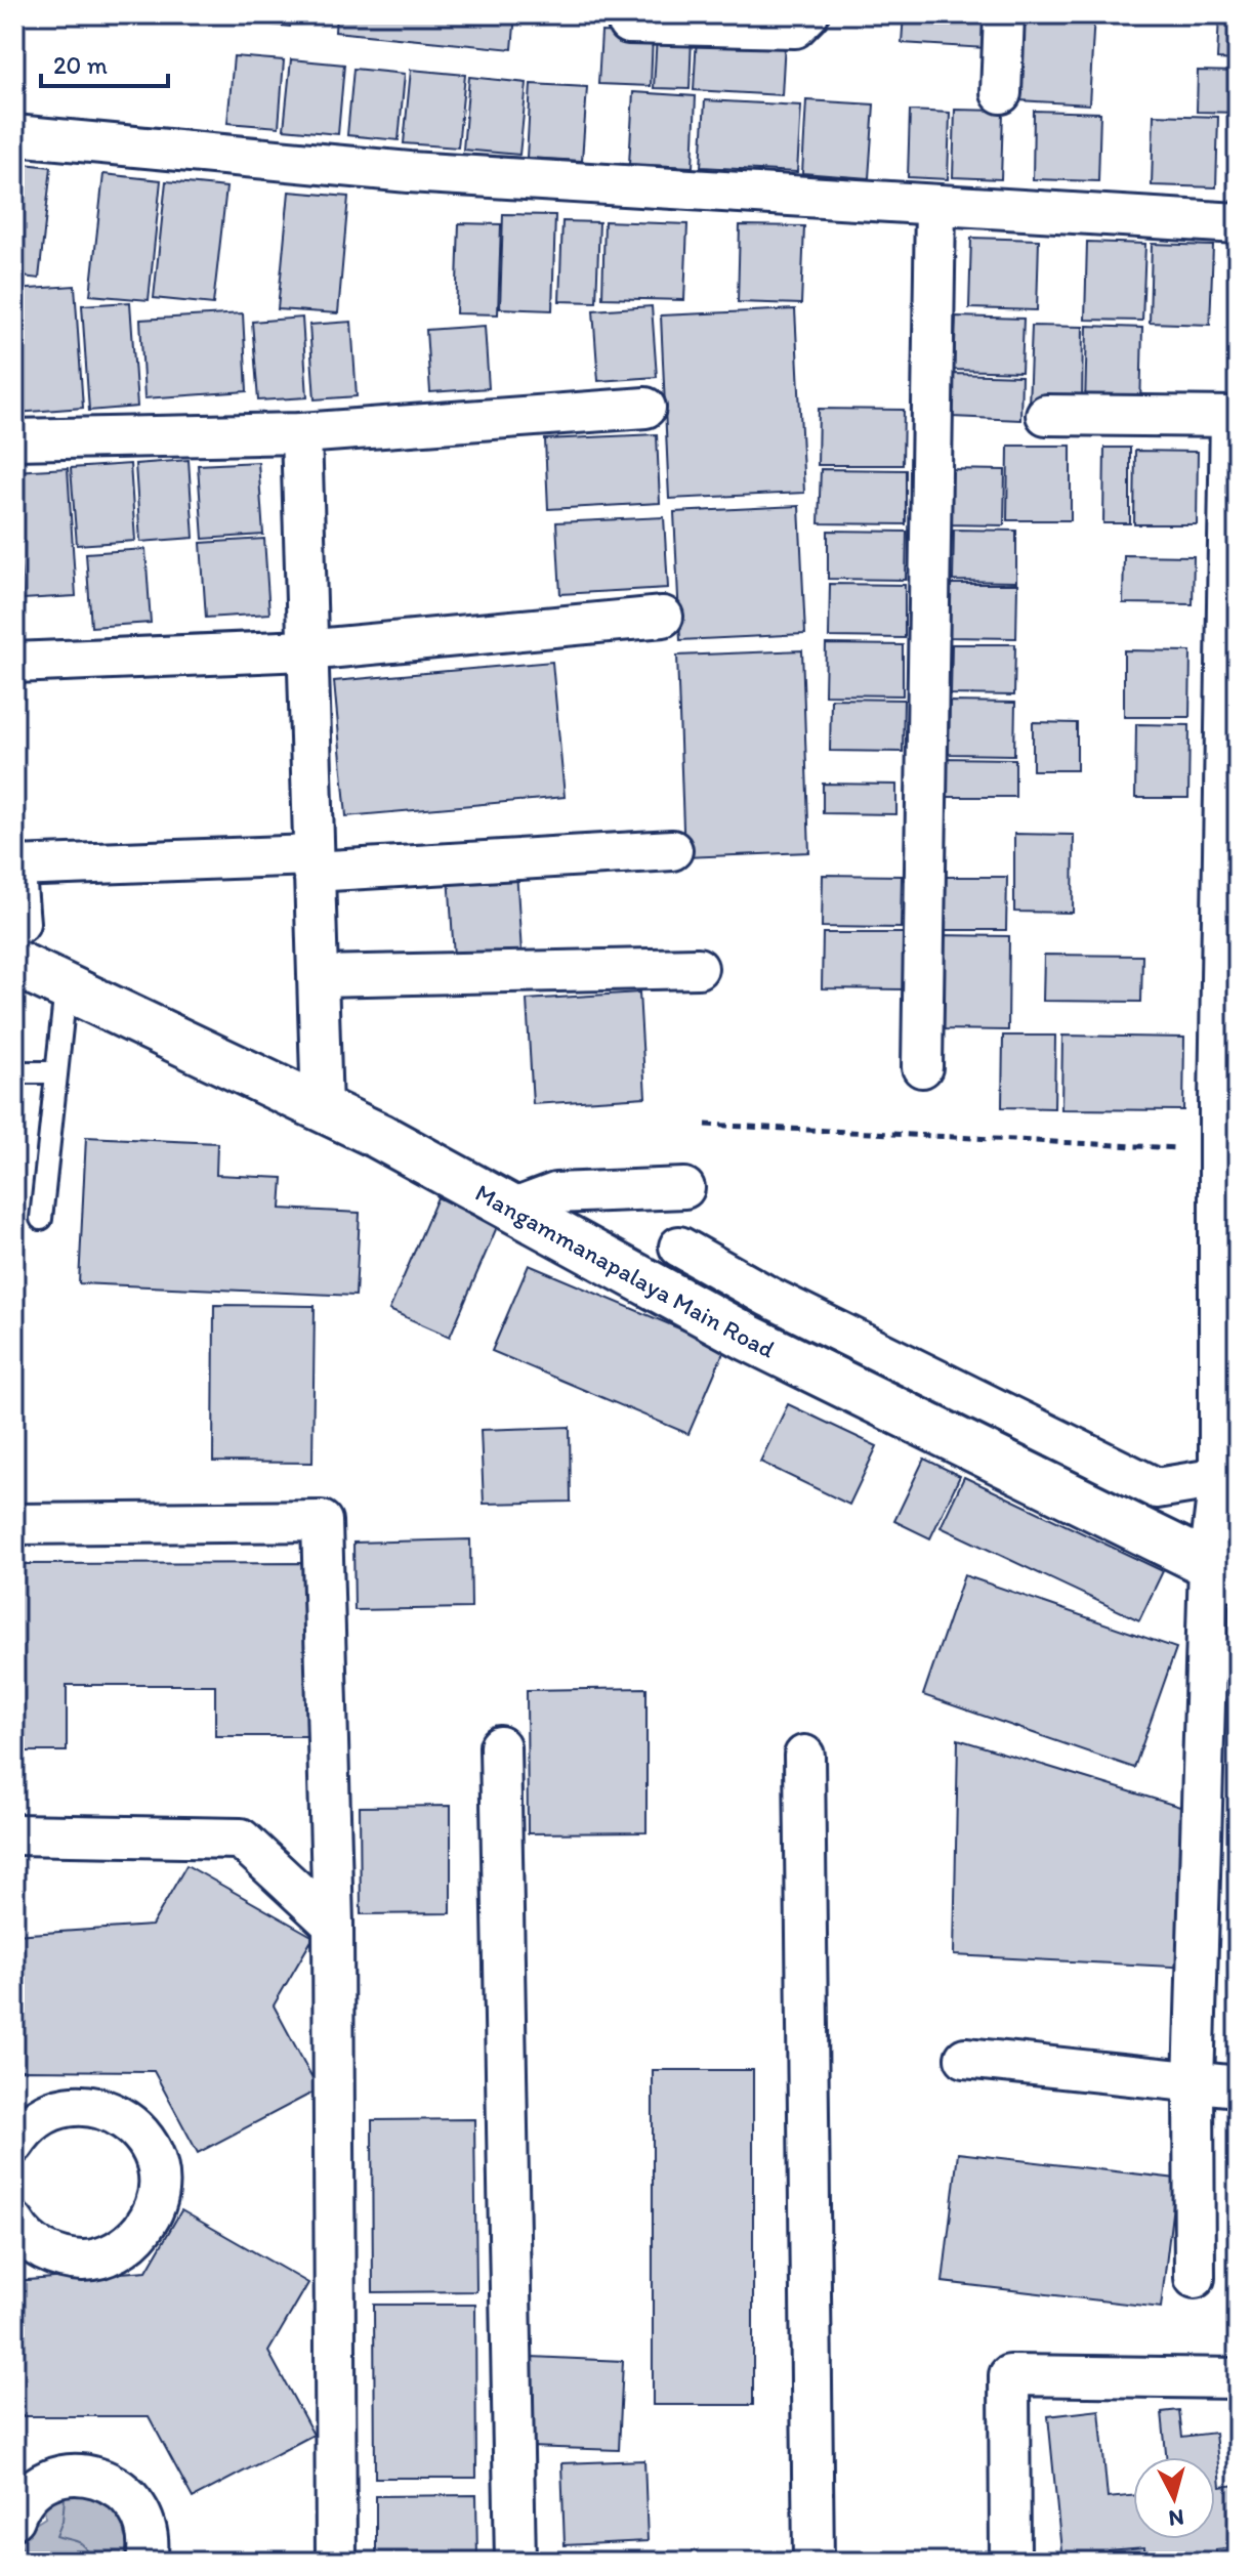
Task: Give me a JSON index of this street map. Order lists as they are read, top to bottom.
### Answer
{
  "streets": {
    "street": ["Mangammanapalaya Main Road"]
  },
  "scale_bar": "20 m",
  "north": "bottom"
}
